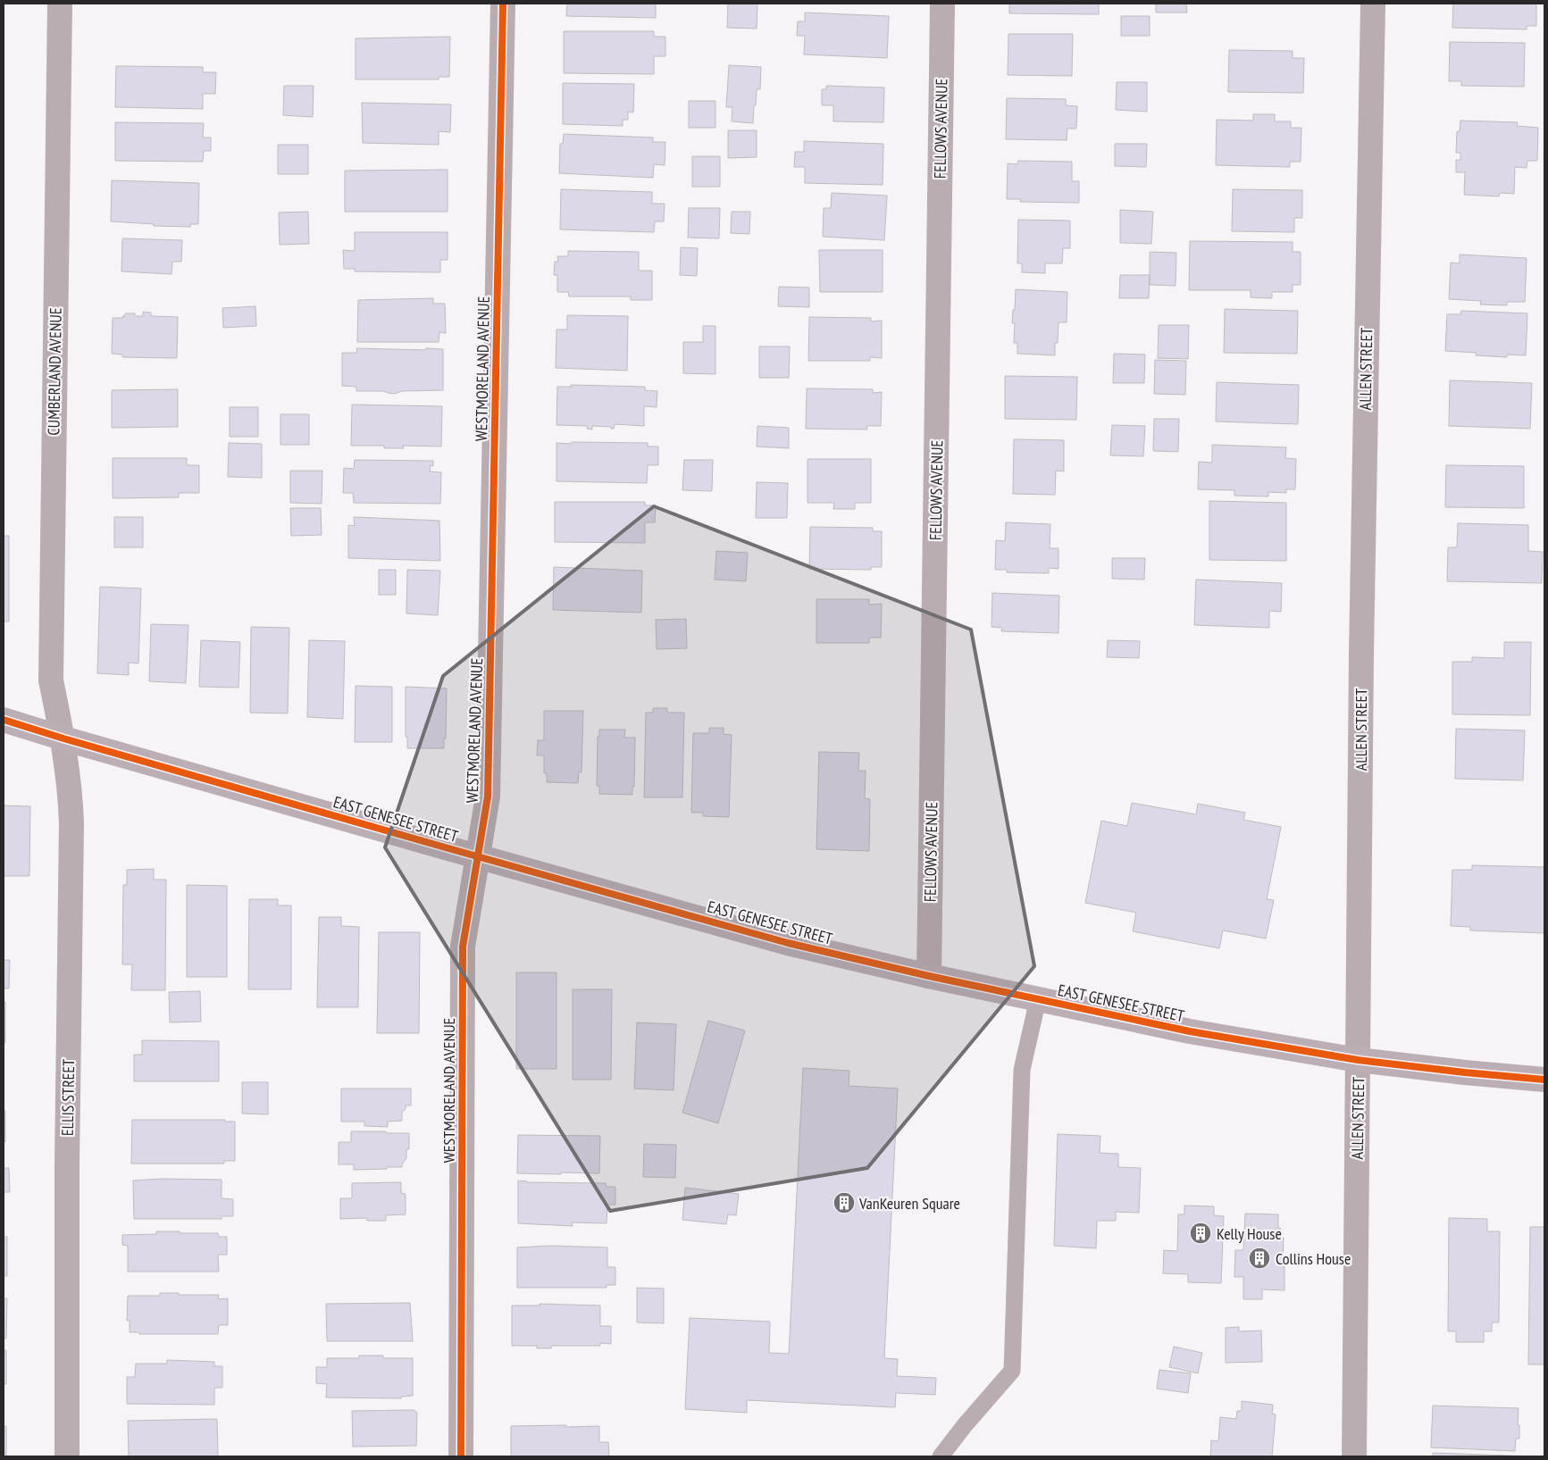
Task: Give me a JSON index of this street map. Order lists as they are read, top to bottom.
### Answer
{
  "streets": {
    "main road": ["EAST GENESEE STREET"],
    "street": [
      "FELLOWS AVENUE",
      "WESTMORELAND AVENUE",
      "ALLEN STREET",
      "CUMBERLAND AVENUE",
      "ELLIS STREET"
    ]
  },
  "crossings": [
    ["FELLOWS AVENUE", "EAST GENESEE STREET"],
    ["WESTMORELAND AVENUE", "EAST GENESEE STREET"],
    ["ALLEN STREET", "EAST GENESEE STREET"],
    ["CUMBERLAND AVENUE", "EAST GENESEE STREET"],
    ["CUMBERLAND AVENUE", "ELLIS STREET"],
    ["EAST GENESEE STREET", "ELLIS STREET"]
  ],
  "places": {
    "building": ["VanKeuren Square", "Kelly House", "Collins House"]
  }
}
